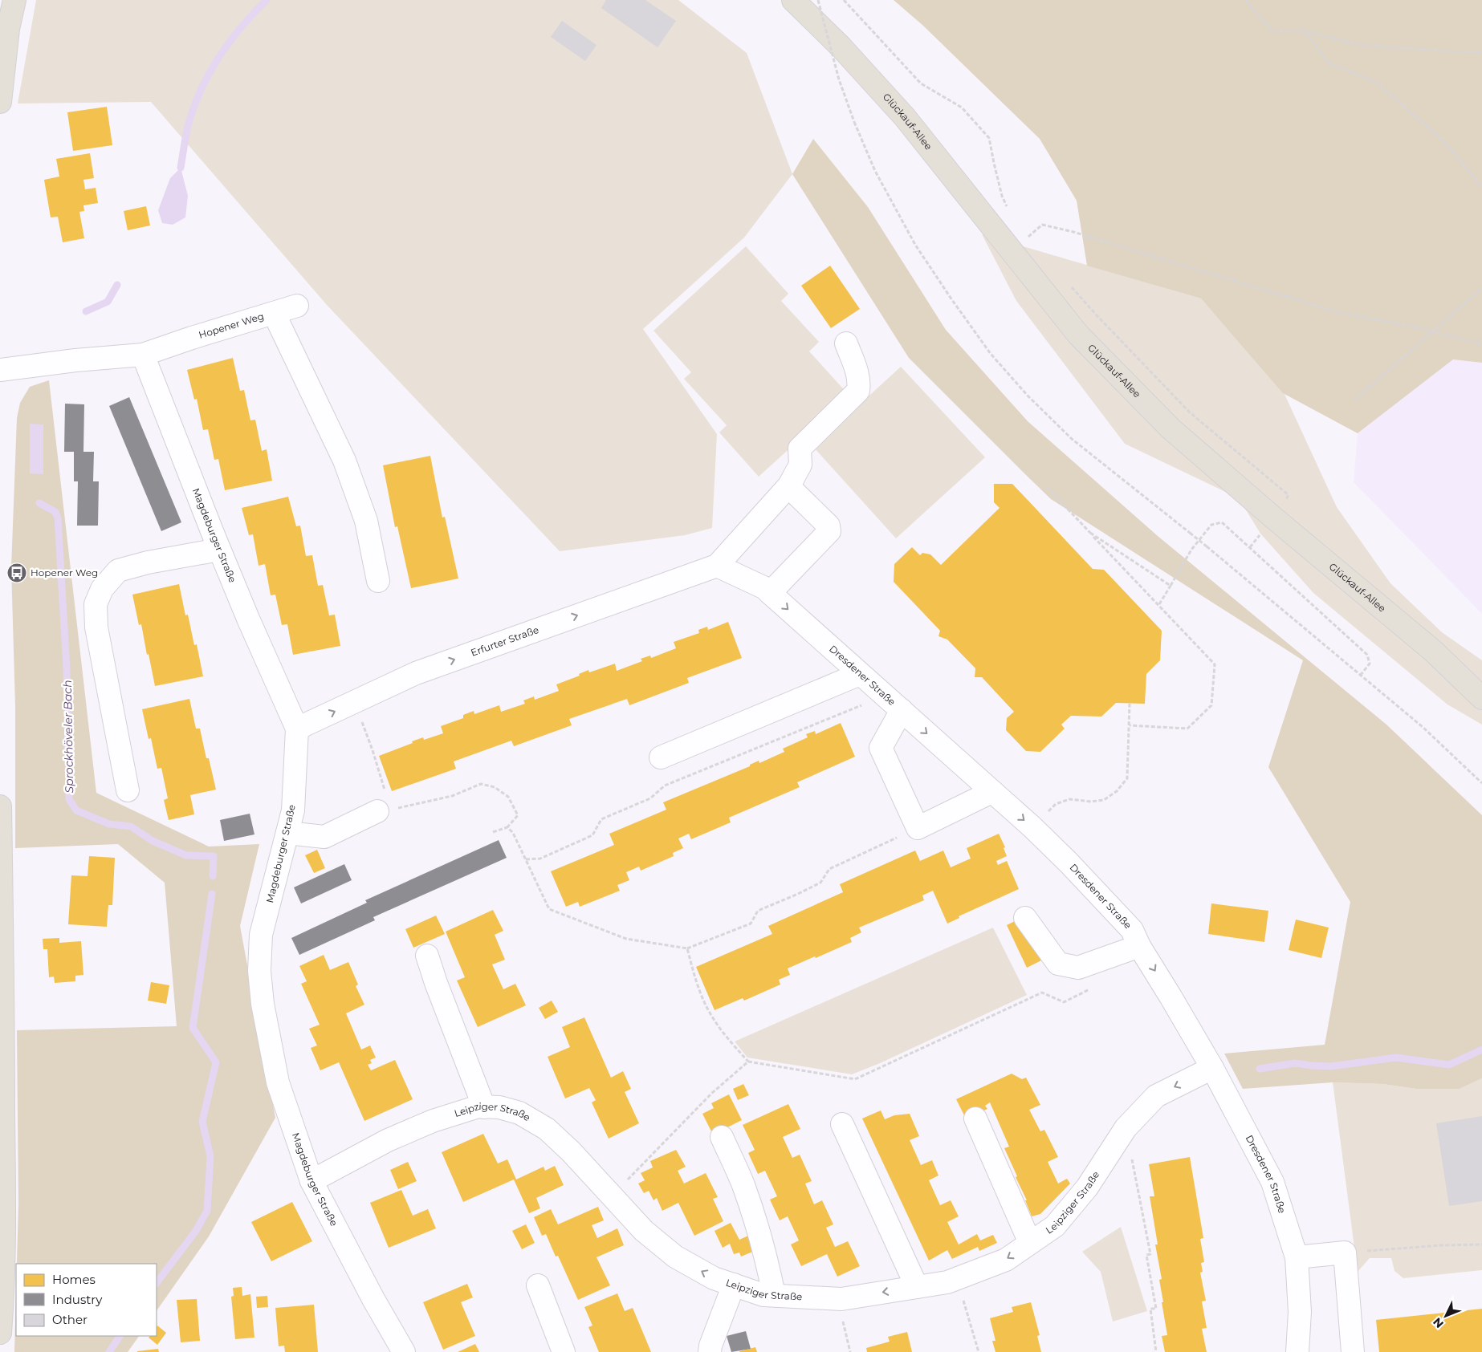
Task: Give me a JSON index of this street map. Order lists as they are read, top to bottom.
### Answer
{
  "streets": {
    "main road": ["Glückauf-Allee"],
    "street": [
      "Hopener Weg",
      "Magdeburger Straße",
      "Erfurter Straße",
      "Dresdener Straße",
      "Leipziger Straße"
    ]
  },
  "crossings": [
    ["Hopener Weg", "Magdeburger Straße"],
    ["Magdeburger Straße", "Erfurter Straße"],
    ["Magdeburger Straße", "Leipziger Straße"],
    ["Erfurter Straße", "Dresdener Straße"],
    ["Dresdener Straße", "Leipziger Straße"]
  ],
  "one_way": ["Dresdener Straße"],
  "water": ["Sprockhöveler Bach"],
  "places": {
    "bus stop": ["Hopener Weg"]
  },
  "legend": ["Homes", "Industry", "Other"],
  "north": "bottom left"
}
